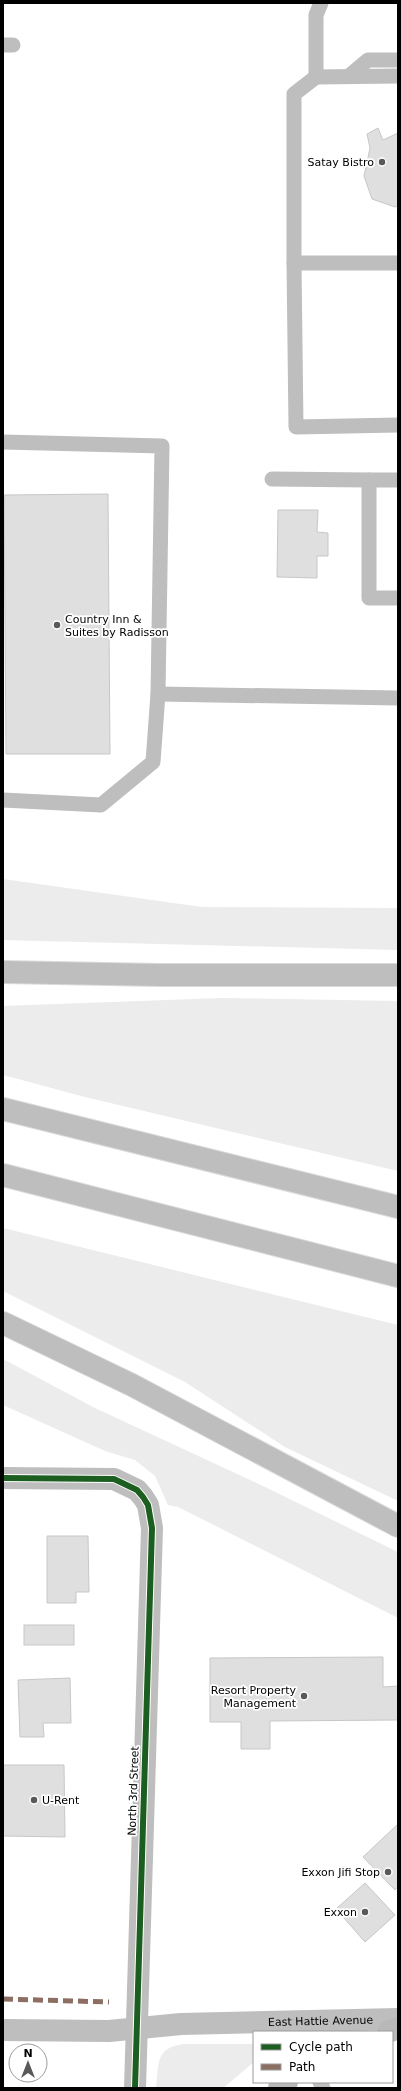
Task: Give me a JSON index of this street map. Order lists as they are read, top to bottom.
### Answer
{
  "streets": {
    "main road": ["North 3rd Street", "East Hattie Avenue"]
  },
  "crossings": [
    ["North 3rd Street", "East Hattie Avenue"]
  ],
  "places": [
    "Satay Bistro",
    "Country Inn & Suites by Radisson",
    "Resort Property Management",
    "U-Rent",
    "Exxon Jifi Stop",
    "Exxon"
  ],
  "legend": ["Cycle path", "Path"],
  "north": "top"
}
